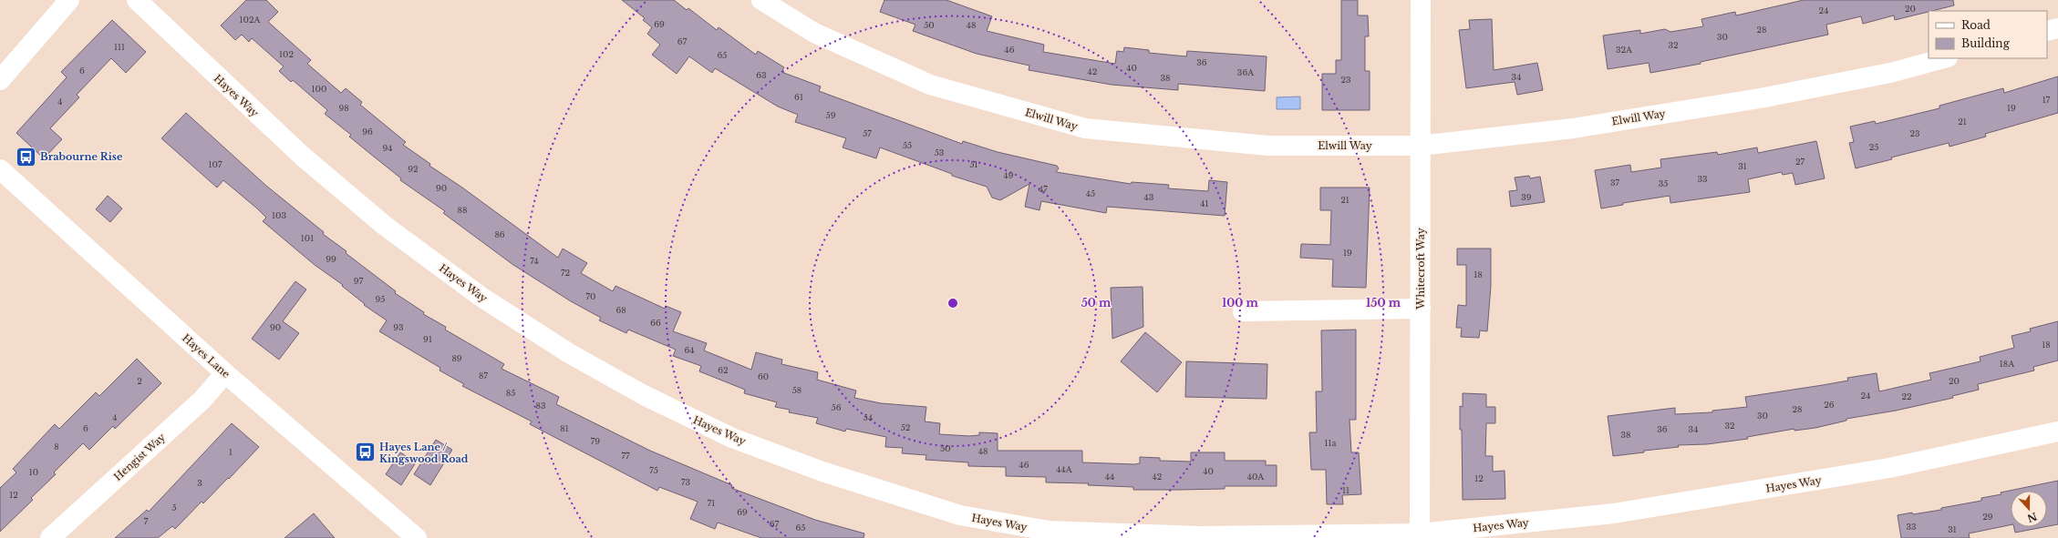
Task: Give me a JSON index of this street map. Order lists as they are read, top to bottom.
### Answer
{
  "streets": {
    "street": [
      "Hayes Way",
      "Elwill Way",
      "Whitecroft Way",
      "Hayes Lane",
      "Hengist Way"
    ]
  },
  "crossings": [
    ["Hayes Way", "Whitecroft Way"],
    ["Elwill Way", "Whitecroft Way"],
    ["Hayes Lane", "Hengist Way"]
  ],
  "places": {
    "bus stop": ["Brabourne Rise", "Hayes Lane / Kingswood Road"]
  },
  "house_numbers": [
    "20",
    "24",
    "102A",
    "69",
    "50",
    "48",
    "28",
    "30",
    "67",
    "32",
    "111",
    "46",
    "32A",
    "102",
    "65",
    "36",
    "40",
    "6",
    "42",
    "36A",
    "63",
    "34",
    "38",
    "23",
    "100",
    "61",
    "17",
    "4",
    "98",
    "19",
    "59",
    "21",
    "96",
    "57",
    "23",
    "55",
    "25",
    "94",
    "53",
    "27",
    "107",
    "51",
    "31",
    "92",
    "49",
    "33",
    "37",
    "35",
    "90",
    "47",
    "45",
    "43",
    "39",
    "21",
    "41",
    "88",
    "103",
    "86",
    "101",
    "19",
    "99",
    "74",
    "72",
    "18",
    "97",
    "70",
    "95",
    "68",
    "66",
    "90",
    "93",
    "91",
    "18",
    "64",
    "89",
    "18A",
    "62",
    "87",
    "60",
    "2",
    "20",
    "58",
    "85",
    "24",
    "22",
    "26",
    "83",
    "56",
    "28",
    "30",
    "4",
    "54",
    "32",
    "52",
    "6",
    "81",
    "36",
    "34",
    "38",
    "79",
    "11a",
    "8",
    "50",
    "48",
    "1",
    "77",
    "46",
    "44A",
    "75",
    "40",
    "10",
    "44",
    "42",
    "40A",
    "12",
    "73",
    "3",
    "11",
    "12",
    "71",
    "5",
    "69",
    "29",
    "7",
    "67",
    "33",
    "65",
    "31"
  ],
  "legend": ["Road", "Building"],
  "north": "bottom",
  "rings": ["50 m", "100 m", "150 m"]
}
